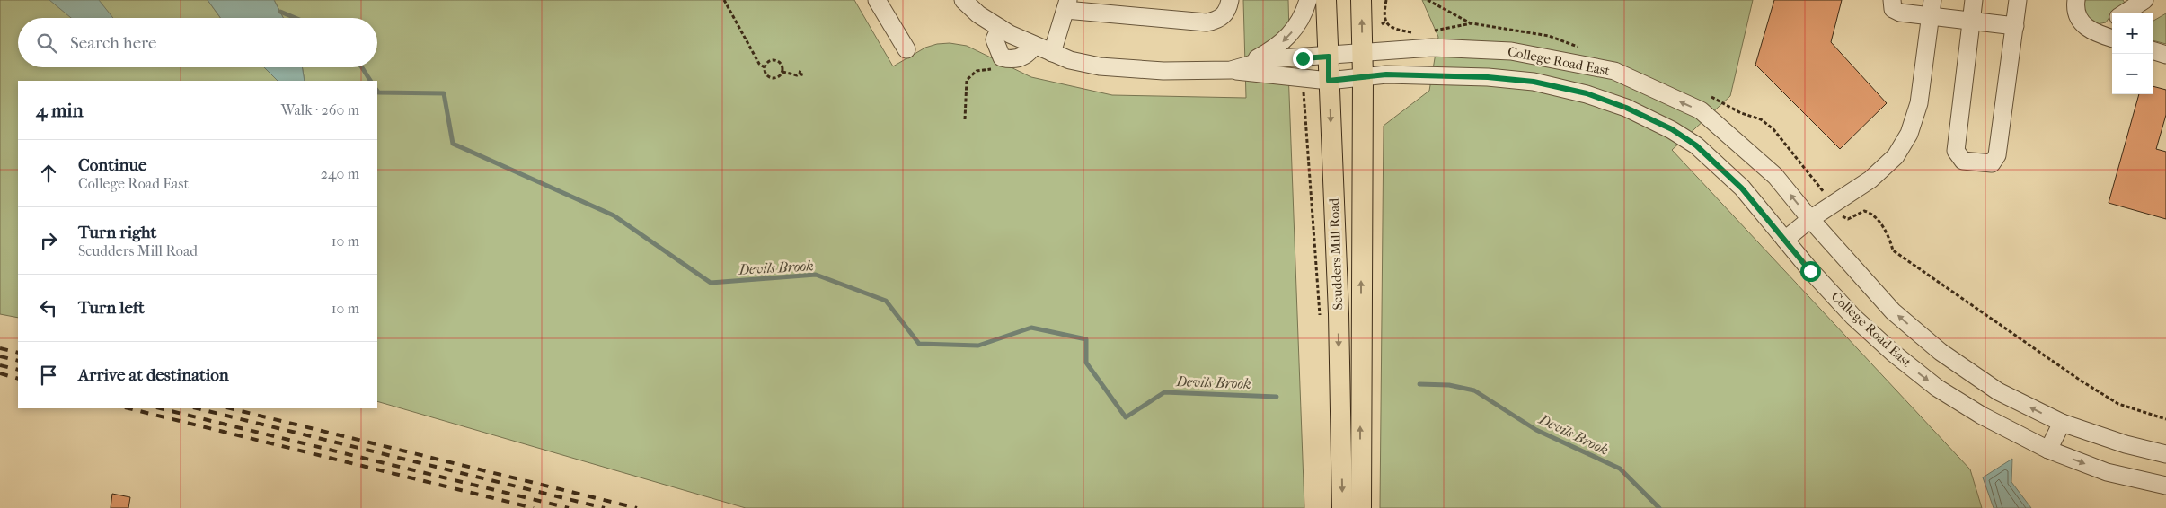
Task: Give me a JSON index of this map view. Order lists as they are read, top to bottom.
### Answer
{
  "streets": {
    "main road": ["Scudders Mill Road"],
    "street": ["College Road East"]
  },
  "crossings": [
    ["College Road East", "Scudders Mill Road"]
  ],
  "water": ["Devils Brook"],
  "page": {
    "map_buttons": ["+", "−"],
    "search": "Search here",
    "heading": ["4 min", "Walk · 260 m"],
    "list": [
      ["Continue", "College Road East", "240 m"],
      ["Turn right", "Scudders Mill Road", "10 m"],
      ["Turn left", "10 m"],
      "Arrive at destination"
    ]
  }
}
